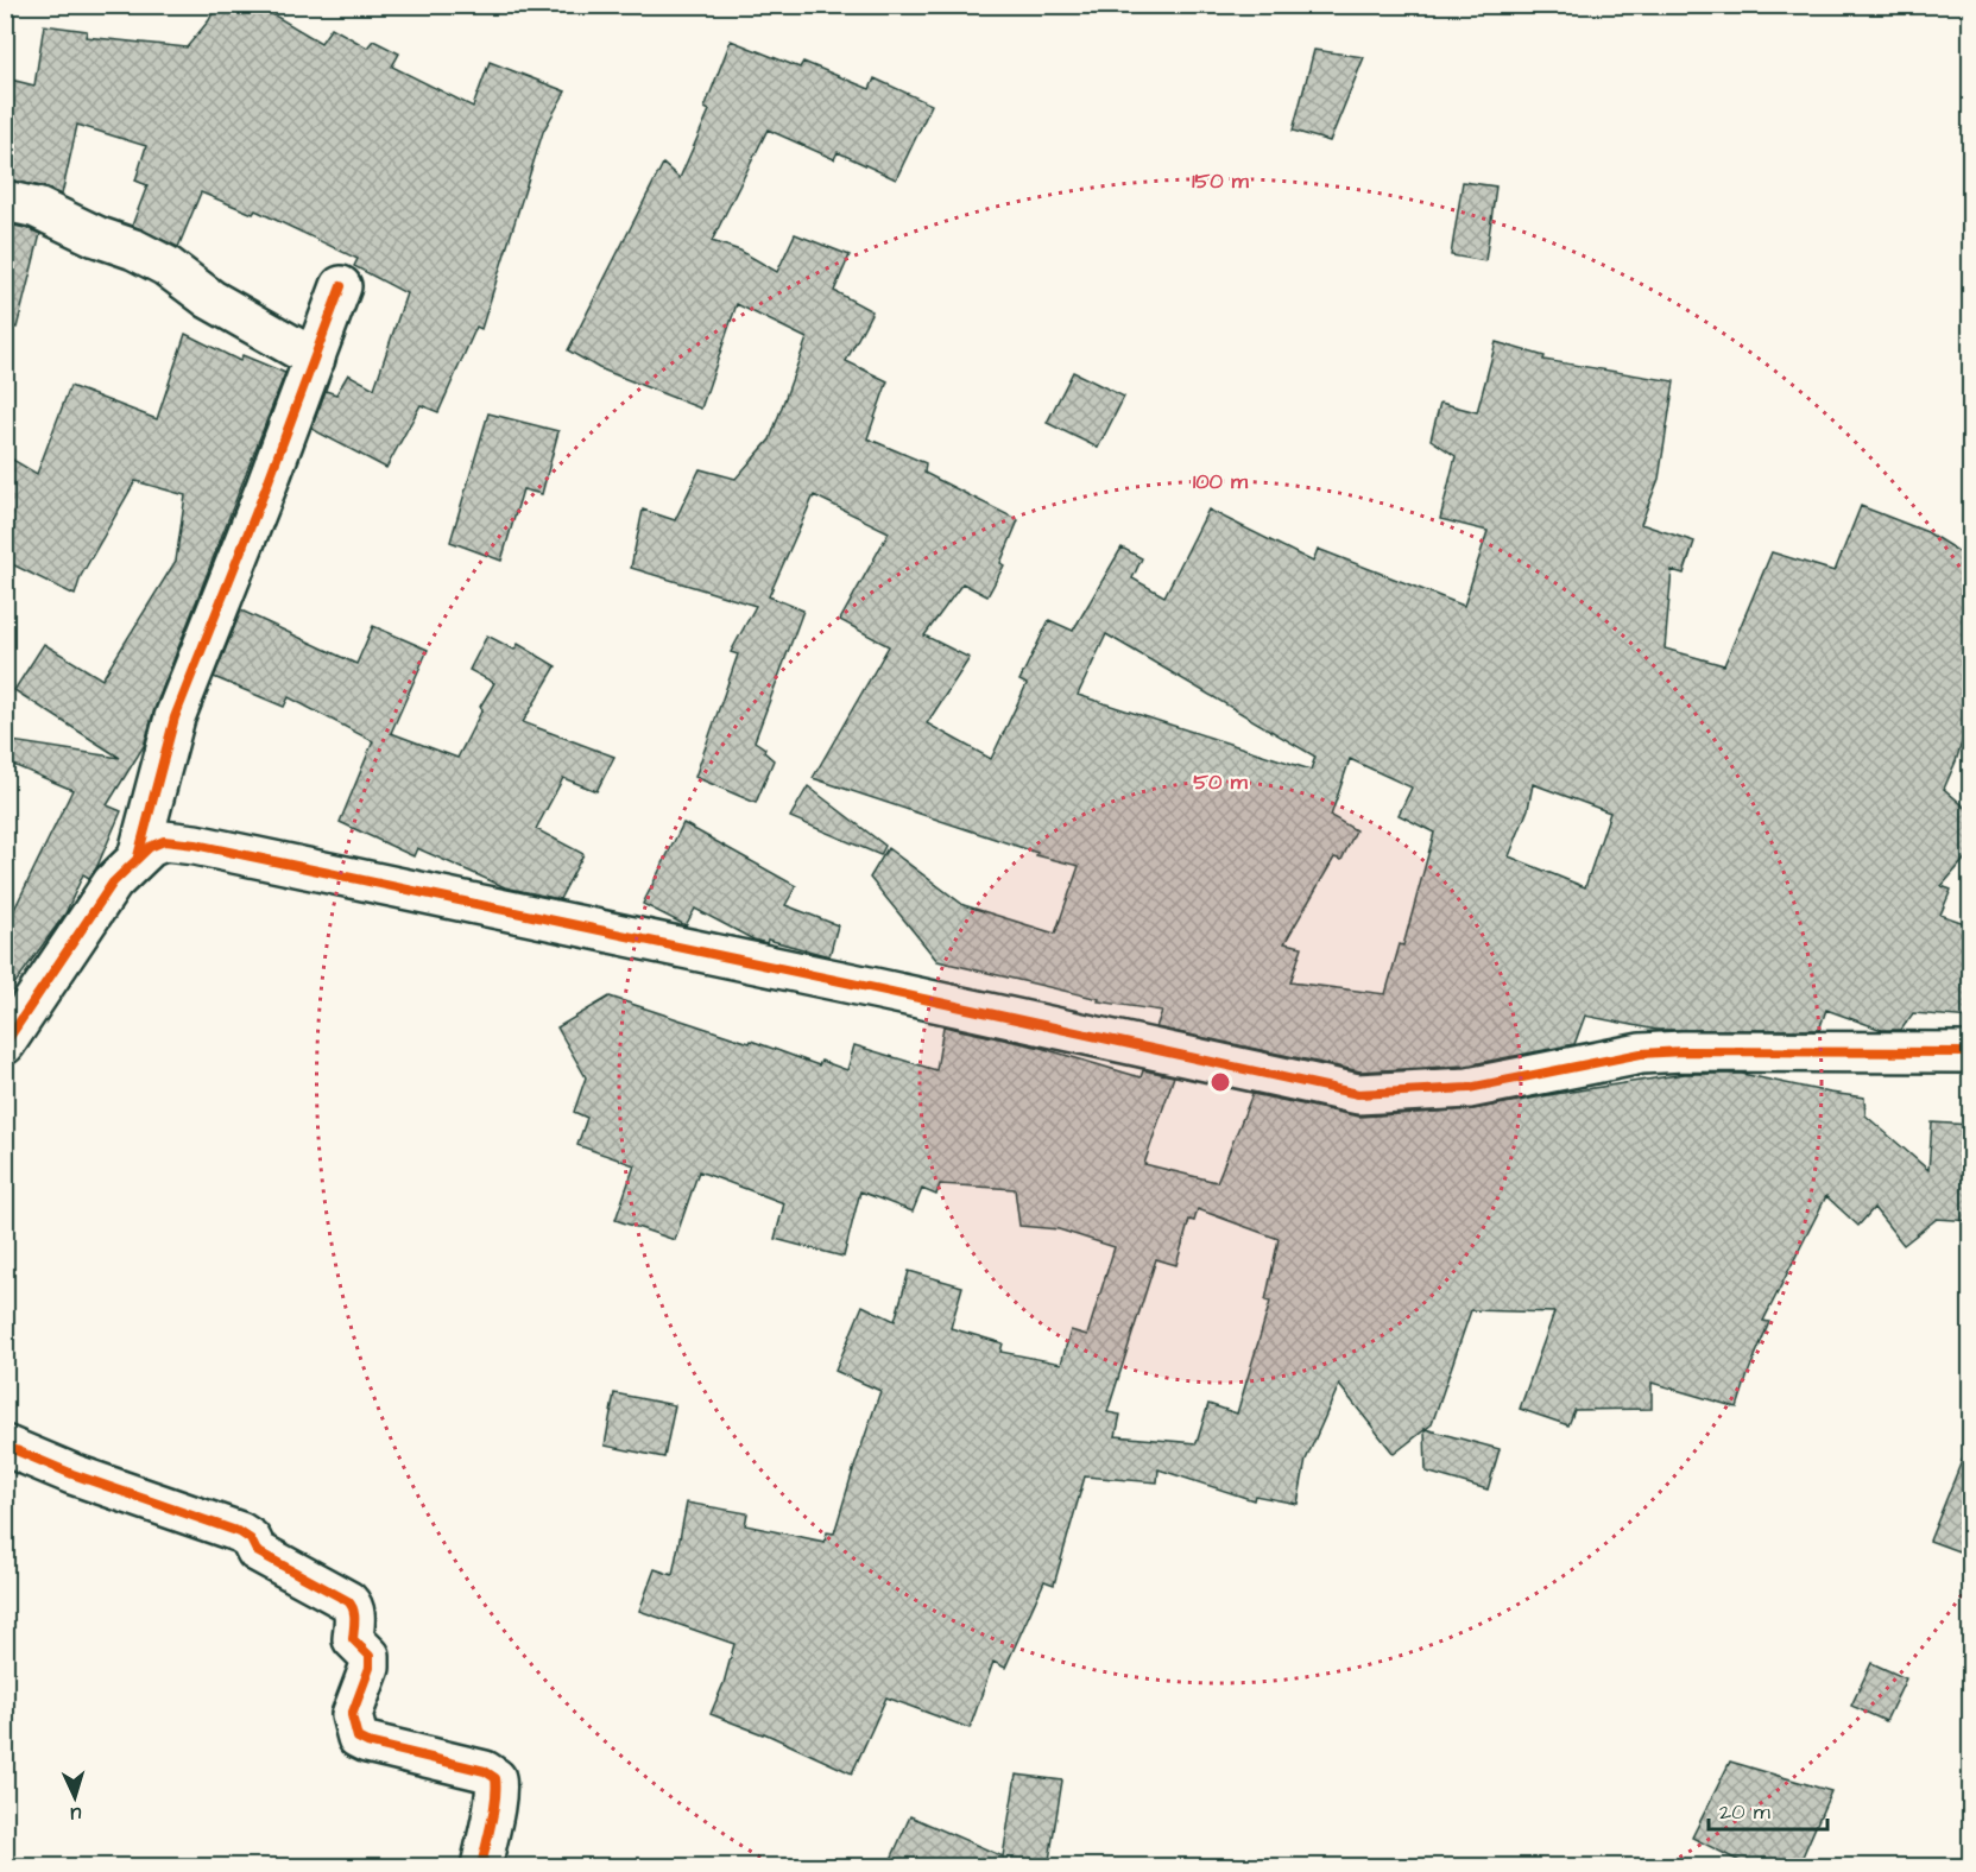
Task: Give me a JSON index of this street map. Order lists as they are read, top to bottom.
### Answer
{
  "scale_bar": "20 m",
  "north": "bottom",
  "rings": ["150 m", "100 m", "50 m"]
}
